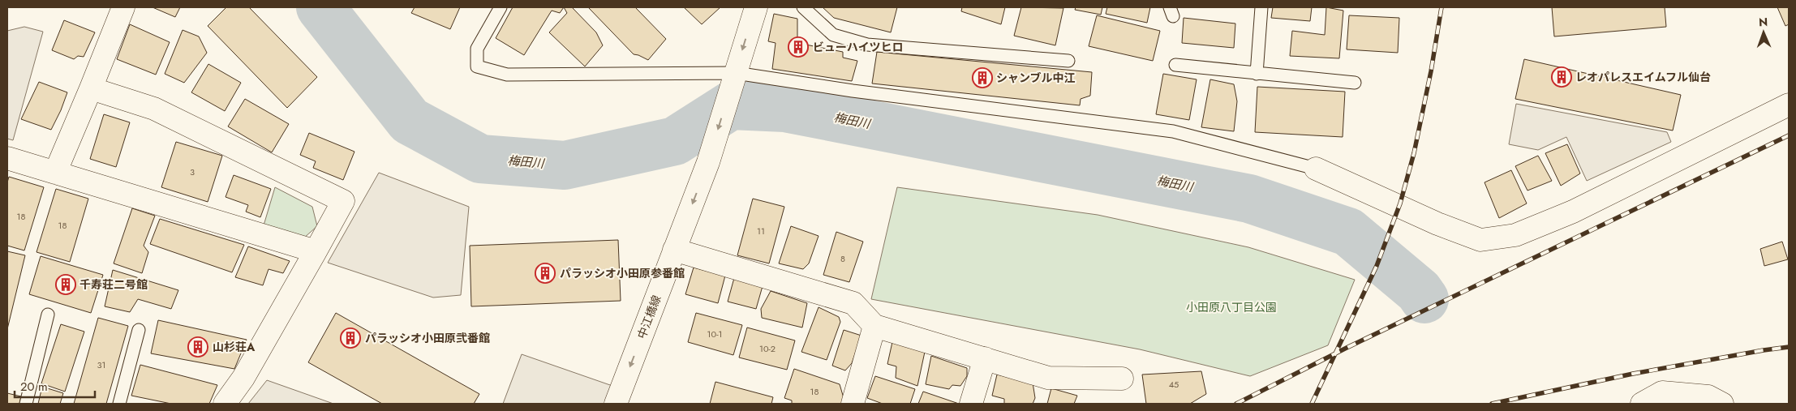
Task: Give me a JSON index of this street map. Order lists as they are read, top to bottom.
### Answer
{
  "streets": {
    "street": ["中江橋線"]
  },
  "one_way": ["中江橋線"],
  "water": ["梅田川"],
  "parks": ["小田原八丁目公園"],
  "places": {
    "building": [
      "ビューハイツヒロ",
      "レオパレスエイムフル仙台",
      "シャンブル中江",
      "パラッシオ小田原参番館",
      "千寿荘二号館",
      "パラッシオ小田原弐番館",
      "山杉荘A"
    ]
  },
  "house_numbers": [
    "3",
    "18",
    "18",
    "11",
    "8",
    "10-1",
    "10-2",
    "31",
    "45",
    "18"
  ],
  "scale_bar": "20 m",
  "north": "top"
}
